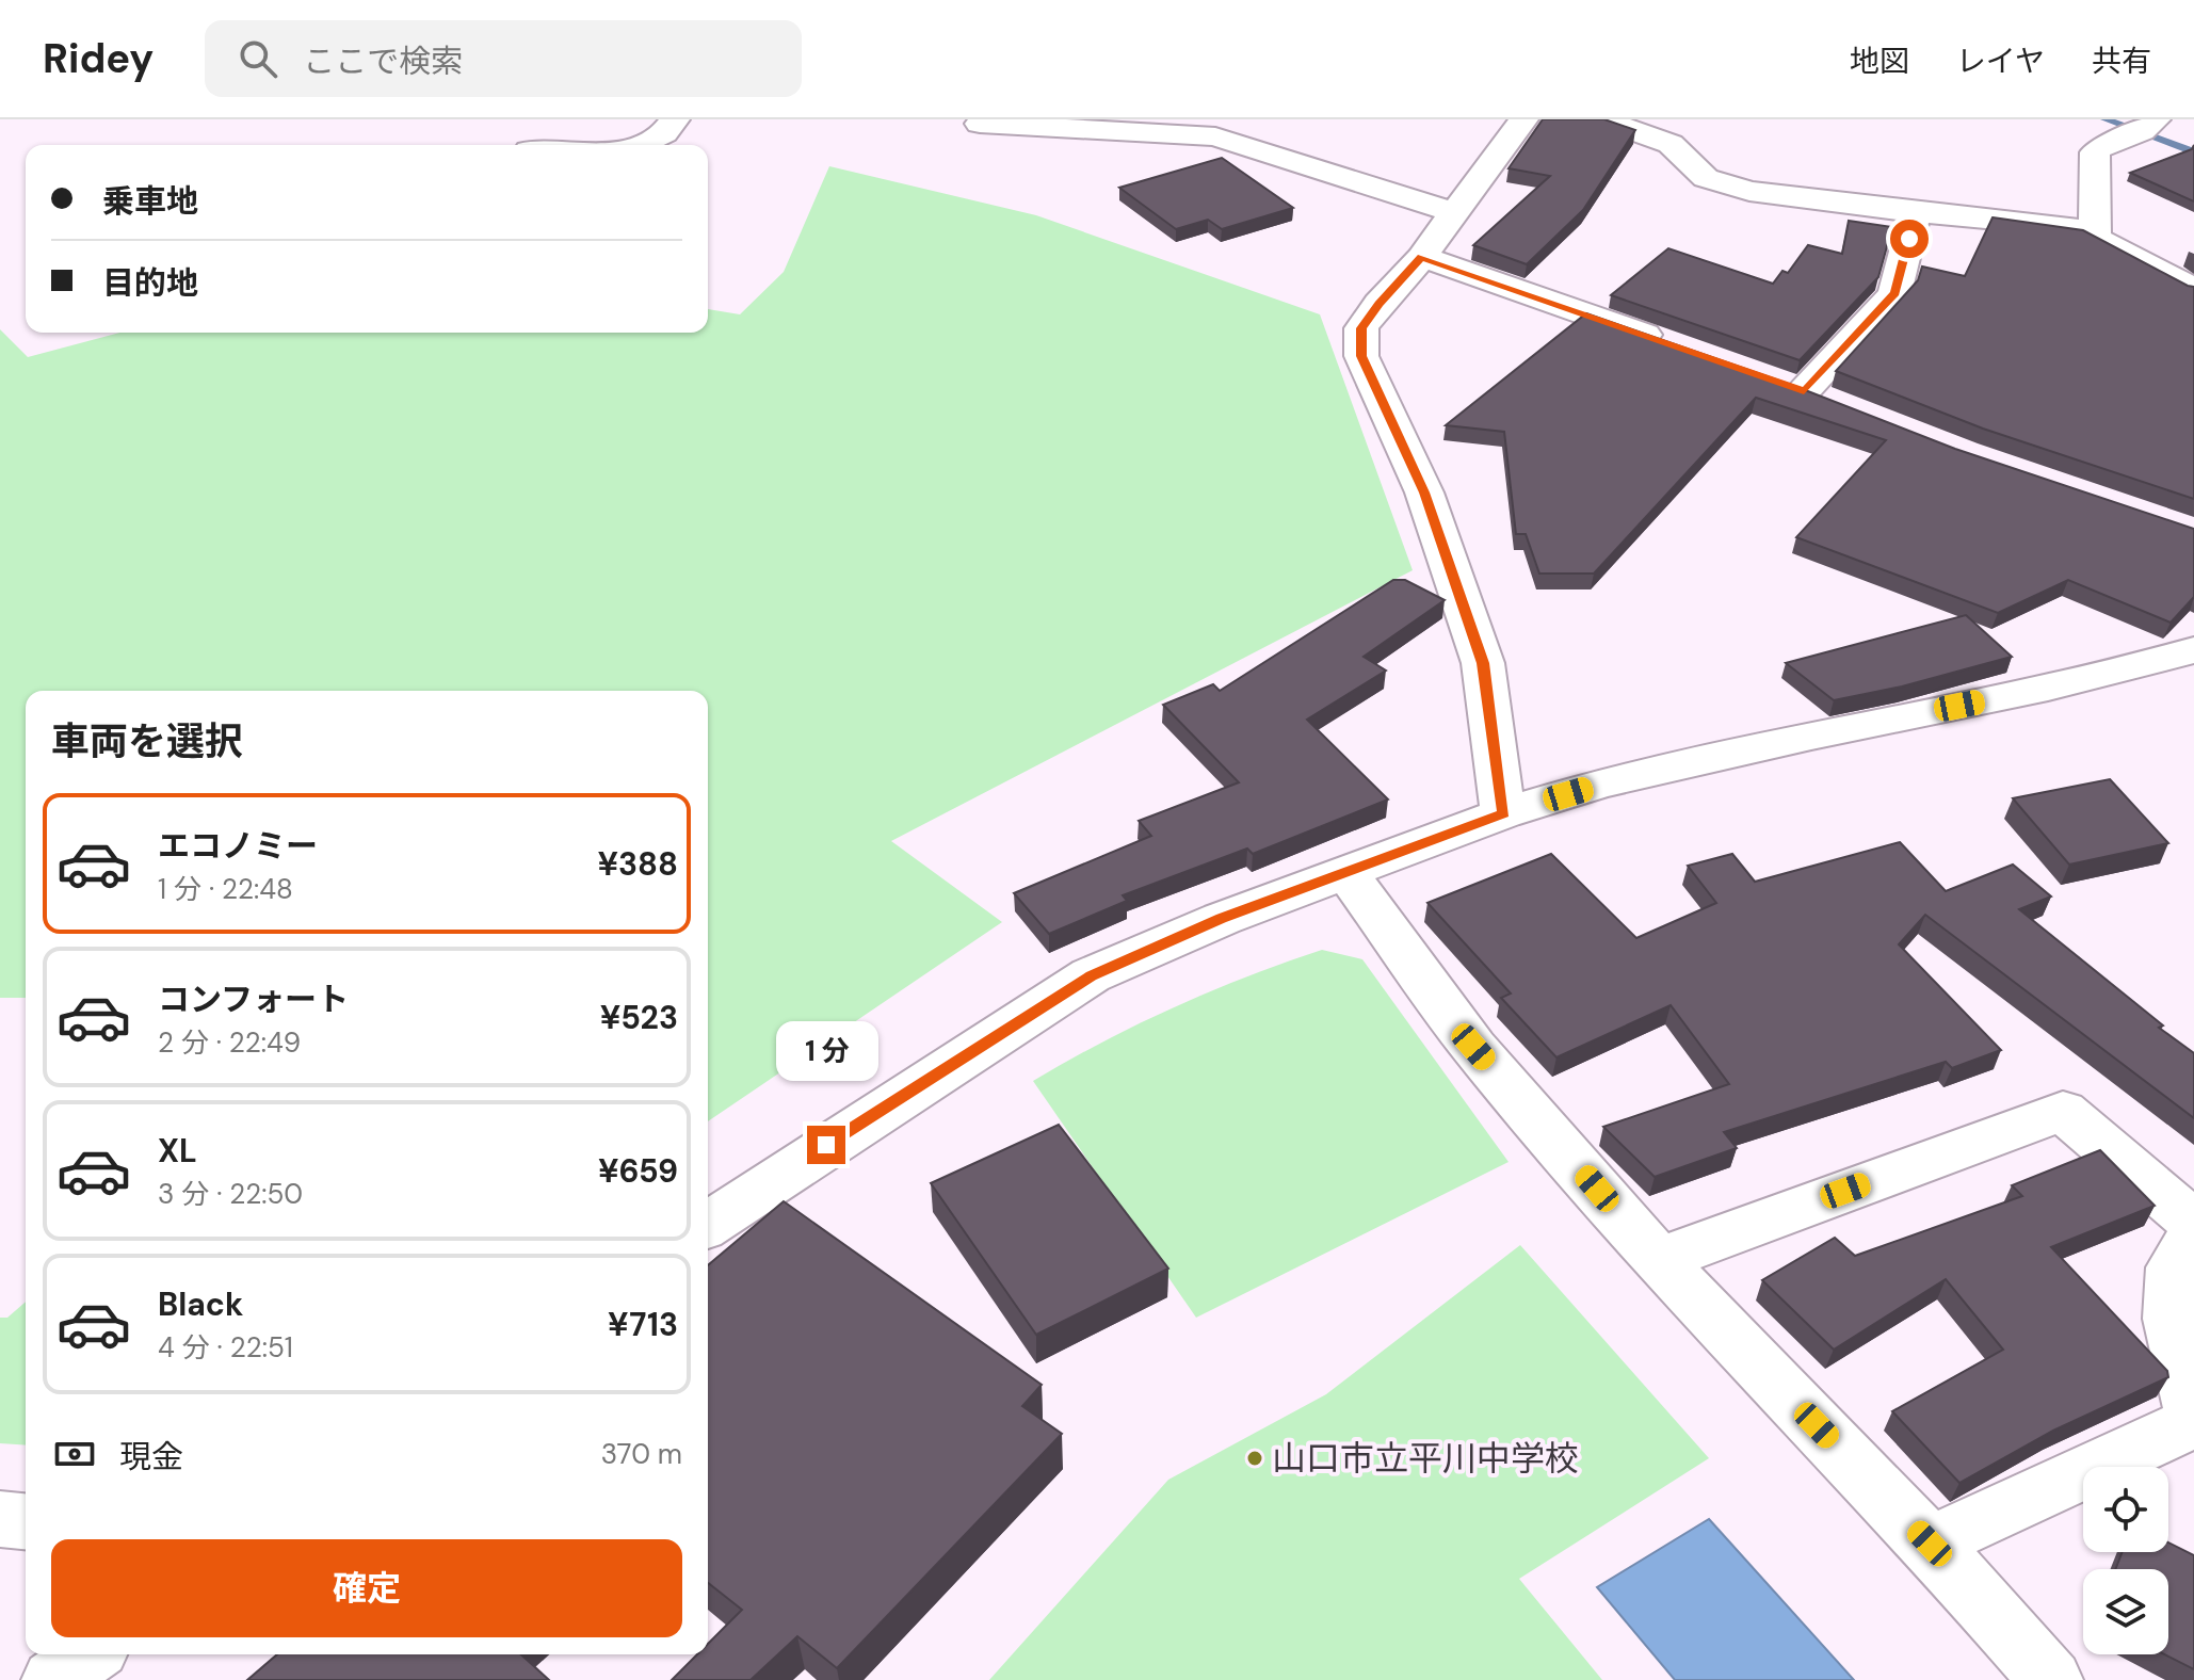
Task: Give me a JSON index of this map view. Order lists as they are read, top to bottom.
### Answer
{
  "places": ["山口市立平川中学校"],
  "page": {
    "header": "Ridey",
    "search": "ここで検索",
    "nav": ["地図", "レイヤ", "共有"],
    "banner": ["乗車地", "目的地"],
    "heading": "車両を選択",
    "list": [
      {
        "name": "エコノミー",
        "note": "1 分 · 22:48",
        "value": "¥388"
      },
      {
        "name": "コンフォート",
        "note": "2 分 · 22:49",
        "value": "¥523"
      },
      {
        "name": "XL",
        "note": "3 分 · 22:50",
        "value": "¥659"
      },
      {
        "name": "Black",
        "note": "4 分 · 22:51",
        "value": "¥713"
      }
    ],
    "bubble": "1 分",
    "pay": ["現金", "370 m"],
    "buttons": "確定"
  }
}
